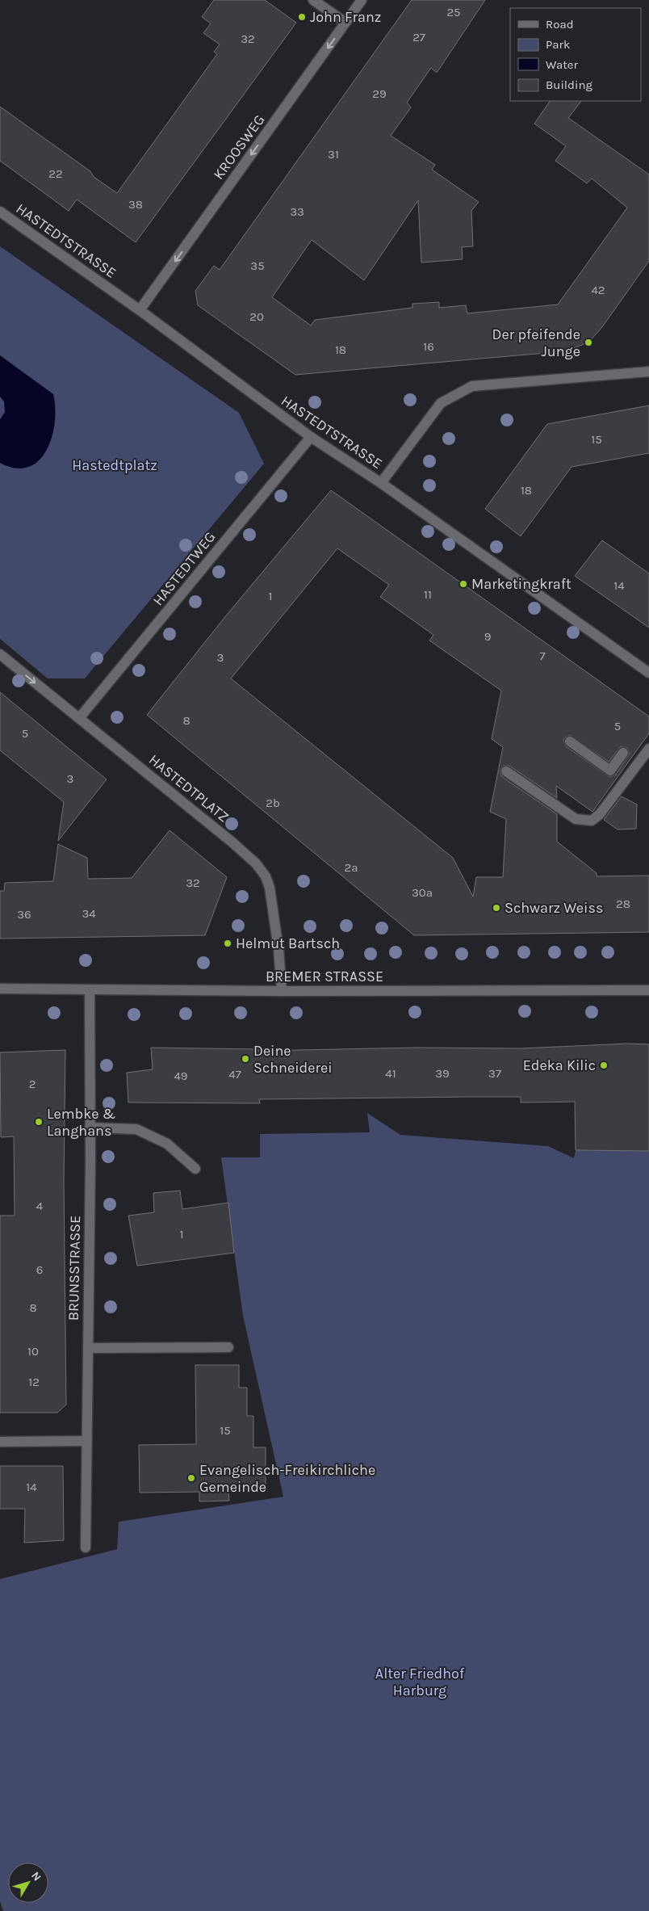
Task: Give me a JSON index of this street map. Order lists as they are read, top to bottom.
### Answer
{
  "streets": {
    "street": [
      "KROOSWEG",
      "HASTEDTSTRASSE",
      "HASTEDTWEG",
      "HASTEDTPLATZ",
      "BREMER STRASSE",
      "BRUNSSTRASSE"
    ]
  },
  "crossings": [
    ["KROOSWEG", "HASTEDTSTRASSE"],
    ["HASTEDTSTRASSE", "HASTEDTWEG"],
    ["HASTEDTWEG", "HASTEDTPLATZ"],
    ["HASTEDTPLATZ", "BREMER STRASSE"],
    ["BREMER STRASSE", "BRUNSSTRASSE"]
  ],
  "one_way": ["KROOSWEG"],
  "parks": ["Hastedtplatz", "Alter Friedhof Harburg"],
  "places": [
    "John Franz",
    "Der pfeifende Junge",
    "Marketingkraft",
    "Schwarz Weiss",
    "Helmut Bartsch",
    "Deine Schneiderei",
    "Edeka Kilic",
    "Lembke & Langhans",
    "Evangelisch-Freikirchliche Gemeinde"
  ],
  "house_numbers": [
    "25",
    "27",
    "32",
    "29",
    "31",
    "22",
    "38",
    "33",
    "35",
    "42",
    "20",
    "16",
    "18",
    "15",
    "18",
    "14",
    "11",
    "1",
    "9",
    "7",
    "3",
    "8",
    "5",
    "5",
    "3",
    "2b",
    "2a",
    "32",
    "30a",
    "28",
    "34",
    "36",
    "41",
    "39",
    "37",
    "47",
    "49",
    "2",
    "4",
    "1",
    "6",
    "8",
    "10",
    "12",
    "15",
    "14"
  ],
  "legend": [
    "Road",
    "Park",
    "Water",
    "Building"
  ],
  "north": "top right"
}
